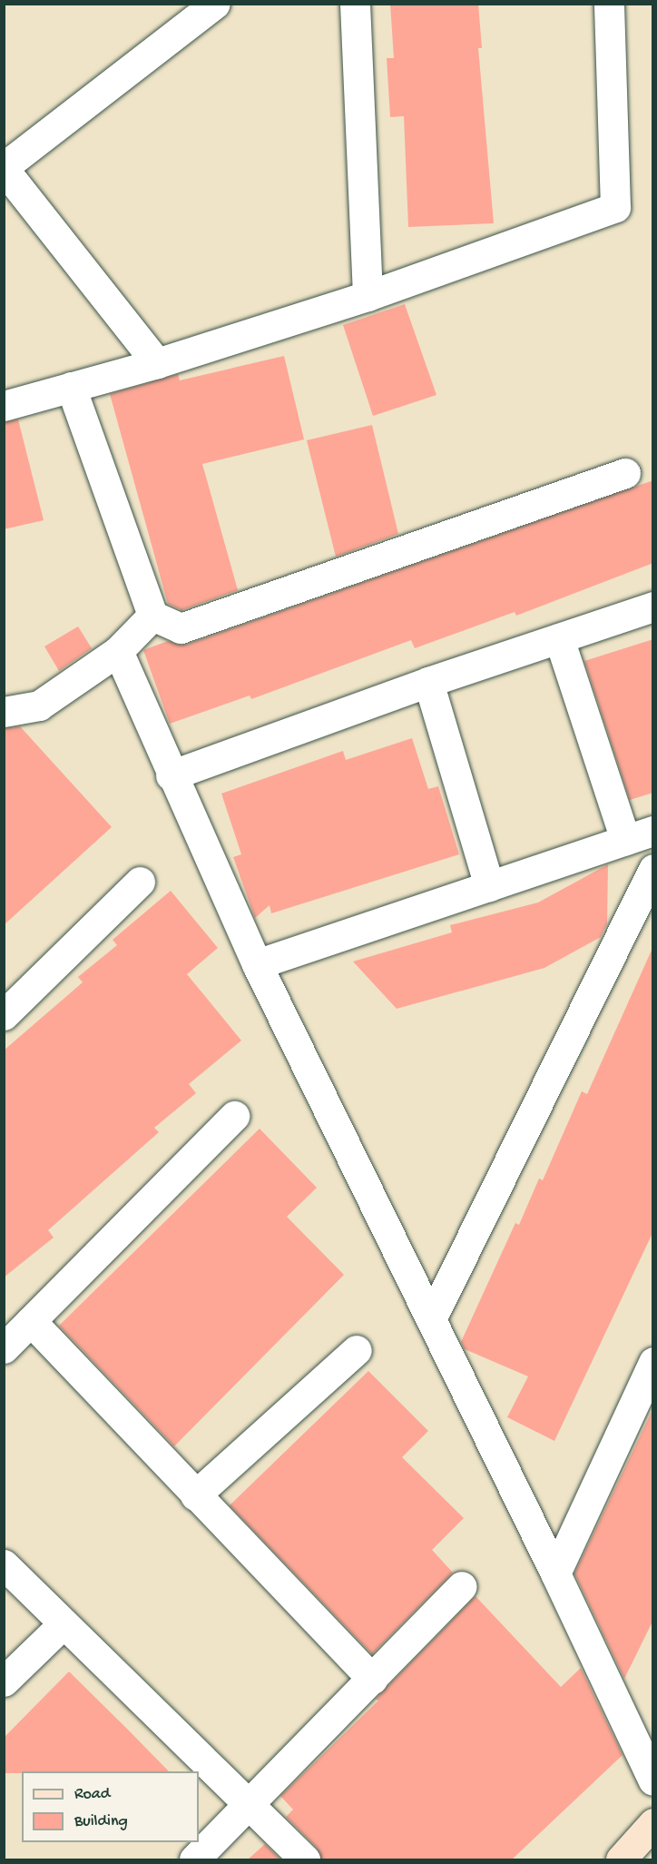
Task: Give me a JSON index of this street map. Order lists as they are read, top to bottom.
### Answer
{
  "legend": ["Road", "Building"]
}
